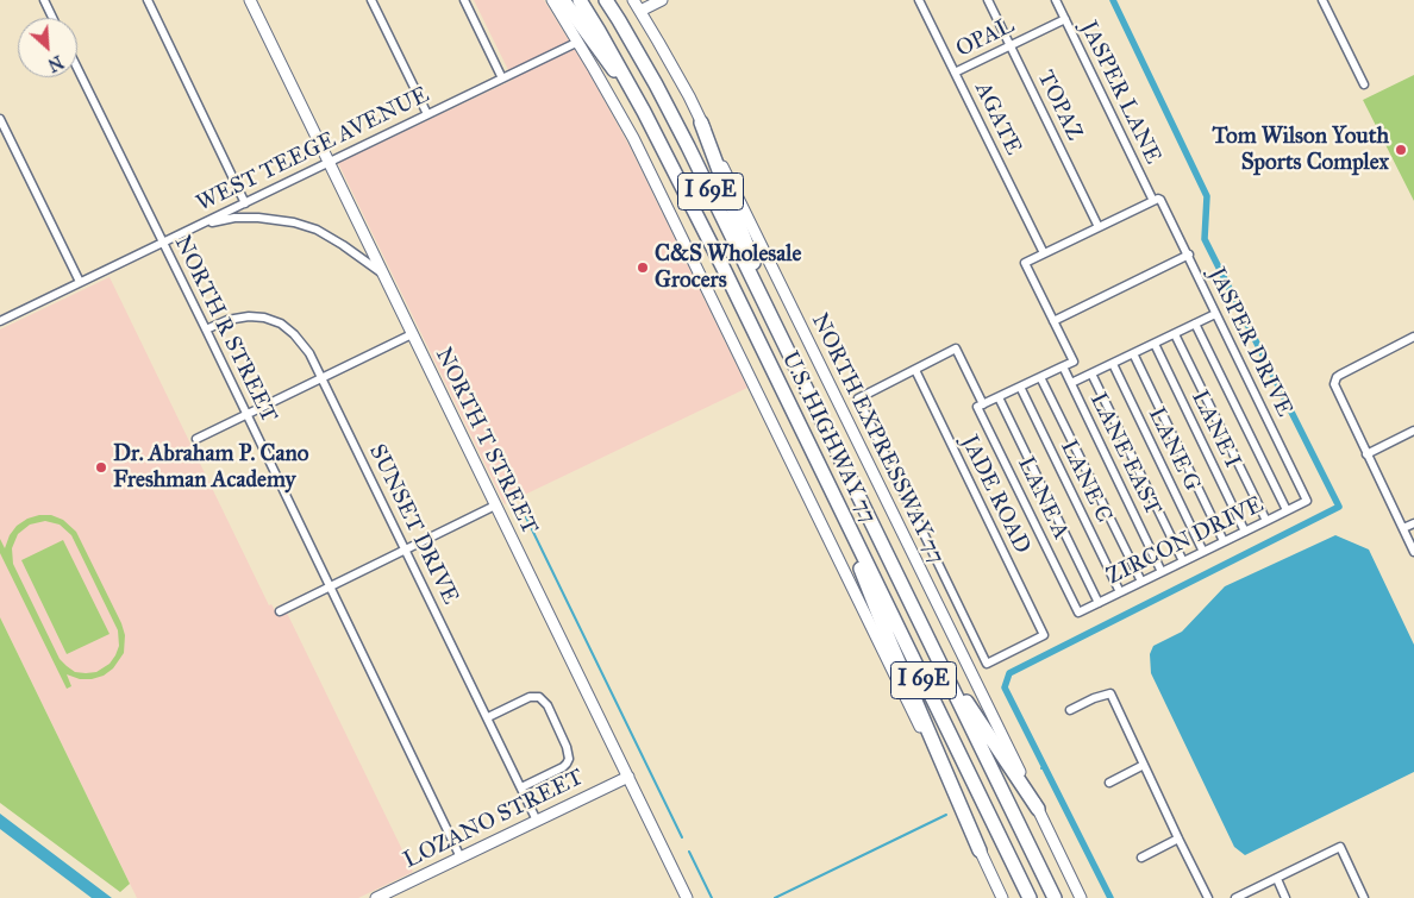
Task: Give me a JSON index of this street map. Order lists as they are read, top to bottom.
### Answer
{
  "streets": {
    "highway": ["I 69E", "U.S. HIGHWAY 77"],
    "main road": ["NORTH EXPRESSWAY 77", "NORTH T STREET", "LOZANO STREET"],
    "street": [
      "OPAL",
      "JASPER LANE",
      "TOPAZ",
      "AGATE",
      "WEST TEEGE AVENUE",
      "NORTH R STREET",
      "JASPER DRIVE",
      "LANE I",
      "LANE G",
      "LANE EAST",
      "LANE C",
      "JADE ROAD",
      "LANE A",
      "SUNSET DRIVE",
      "ZIRCON DRIVE"
    ]
  },
  "crossings": [
    ["OPAL", "JASPER LANE"],
    ["OPAL", "TOPAZ"],
    ["OPAL", "AGATE"],
    ["JASPER LANE", "JASPER DRIVE"],
    ["WEST TEEGE AVENUE", "NORTH R STREET"],
    ["WEST TEEGE AVENUE", "NORTH T STREET"],
    ["NORTH R STREET", "SUNSET DRIVE"],
    ["NORTH R STREET", "LOZANO STREET"],
    ["JASPER DRIVE", "ZIRCON DRIVE"],
    ["LANE I", "ZIRCON DRIVE"],
    ["NORTH T STREET", "LOZANO STREET"],
    ["LANE G", "ZIRCON DRIVE"],
    ["LANE EAST", "ZIRCON DRIVE"],
    ["LANE C", "ZIRCON DRIVE"],
    ["LANE A", "ZIRCON DRIVE"],
    ["SUNSET DRIVE", "LOZANO STREET"]
  ],
  "places": ["Tom Wilson Youth Sports Complex", "C&S Wholesale Grocers", "Dr. Abraham P. Cano Freshman Academy"],
  "north": "bottom right"
}
